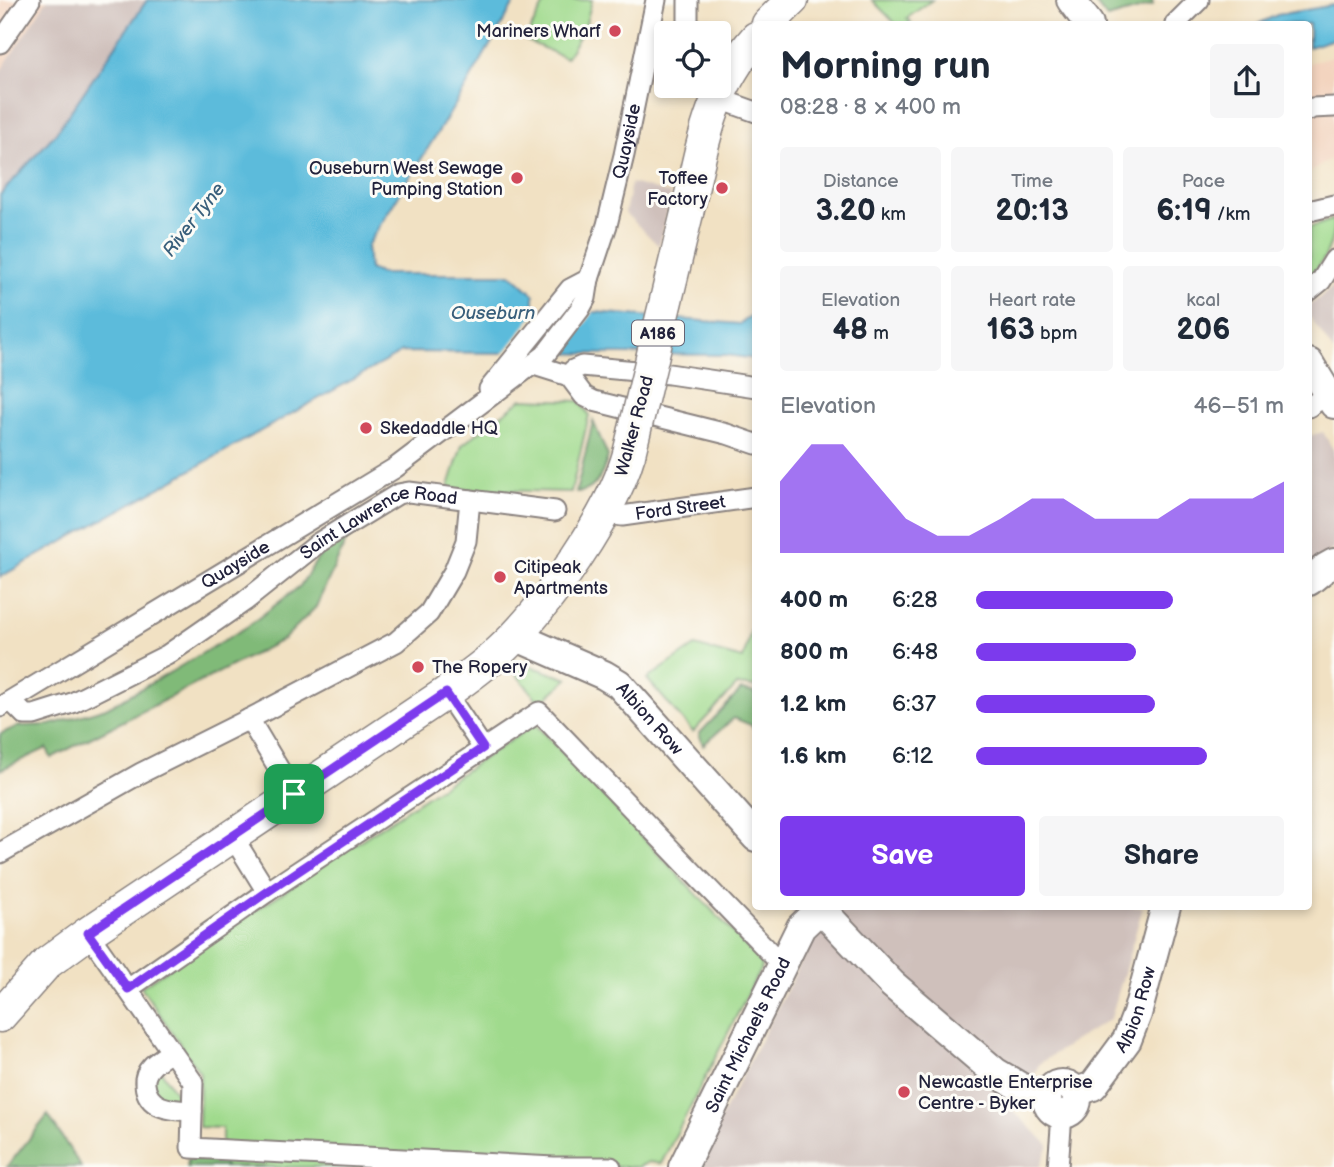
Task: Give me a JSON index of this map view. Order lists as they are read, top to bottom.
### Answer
{
  "streets": {
    "main road": ["A186", "Walker Road"],
    "street": [
      "Quayside",
      "Ford Street",
      "Saint Lawrence Road",
      "Albion Row",
      "Saint Michael's Road"
    ]
  },
  "crossings": [
    ["Quayside", "Saint Lawrence Road"],
    ["Walker Road", "Ford Street"],
    ["Walker Road", "Albion Row"]
  ],
  "water": ["River Tyne", "Ouseburn"],
  "places": [
    "Mariners Wharf",
    "Ouseburn West Sewage Pumping Station",
    "Toffee Factory",
    "Skedaddle HQ",
    "Citipeak Apartments",
    "The Ropery",
    "Newcastle Enterprise Centre - Byker"
  ],
  "page": {
    "heading": ["Morning run", "08:28 · 8 × 400 m"],
    "stats": [
      ["Distance", "3.20 km"],
      ["Time", "20:13"],
      ["Pace", "6:19 /km"],
      ["Elevation", "48 m"],
      ["Heart rate", "163 bpm"],
      ["kcal", "206"]
    ],
    "chart": ["Elevation", "46–51 m"],
    "list": [
      {
        "name": "400 m",
        "note": "6:28"
      },
      {
        "name": "800 m",
        "note": "6:48"
      },
      {
        "name": "1.2 km",
        "note": "6:37"
      },
      {
        "name": "1.6 km",
        "note": "6:12"
      }
    ],
    "buttons": ["Save", "Share"]
  }
}
